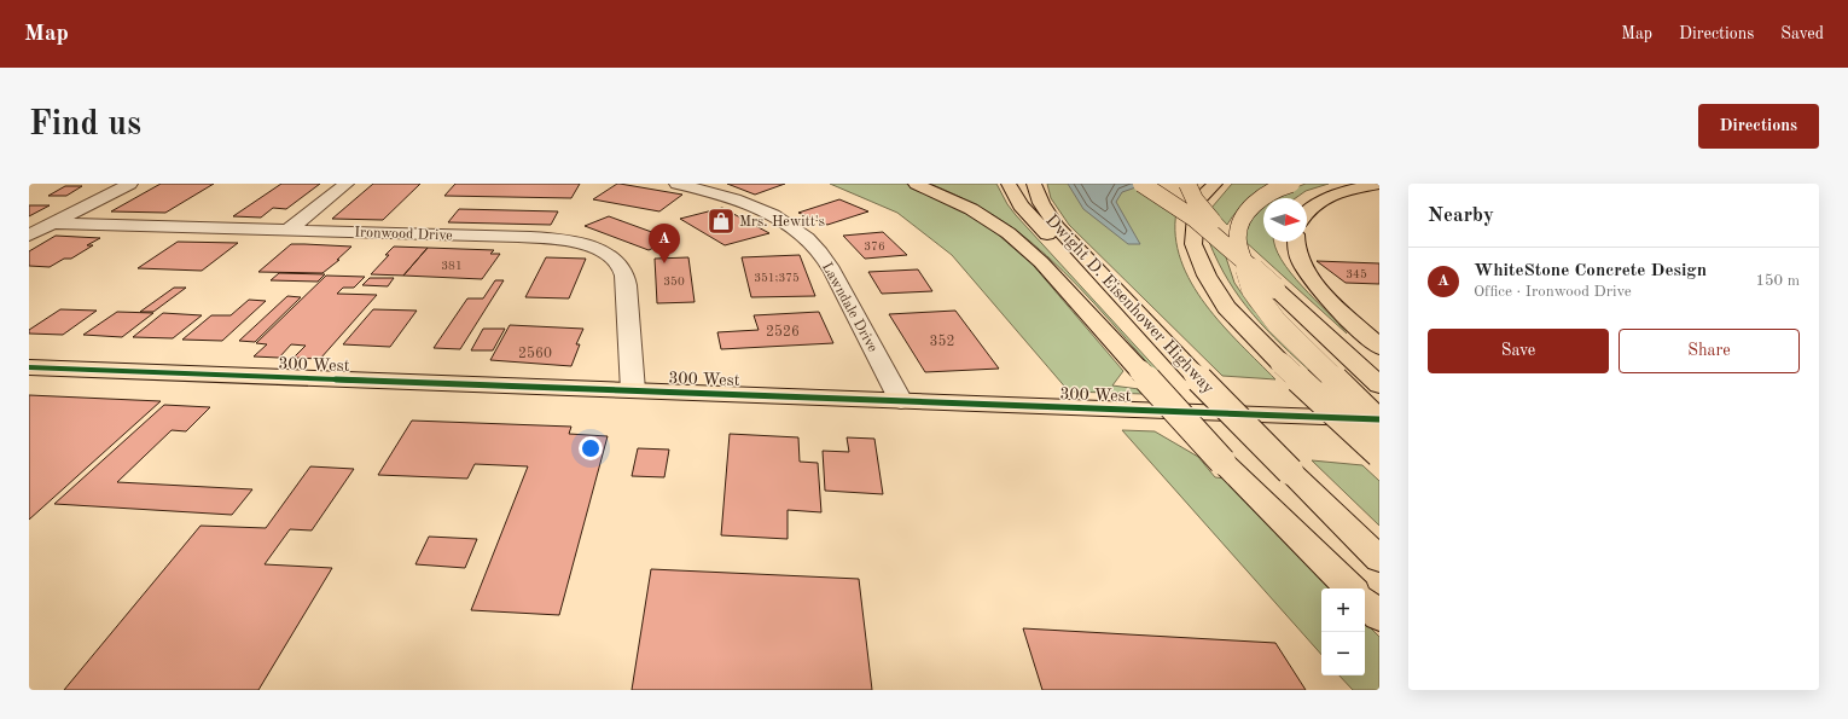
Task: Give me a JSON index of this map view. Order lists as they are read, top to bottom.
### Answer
{
  "streets": {
    "main road": ["Dwight D. Eisenhower Highway", "300 West"],
    "street": ["Ironwood Drive", "Lawndale Drive"]
  },
  "crossings": [
    ["Ironwood Drive", "300 West"],
    ["Lawndale Drive", "300 West"]
  ],
  "places": {
    "shop": ["Mrs. Hewitt's"]
  },
  "house_numbers": [
    "376",
    "381",
    "345",
    "351;375",
    "350",
    "2526",
    "352",
    "2560"
  ],
  "north": "right",
  "page": {
    "header": "Map",
    "nav": ["Map", "Directions", "Saved"],
    "buttons": [
      "Directions",
      ["Save", "Share"]
    ],
    "title": "Find us",
    "heading": "Nearby",
    "pins": "A",
    "list": [
      {
        "mark": "A",
        "name": "WhiteStone Concrete Design",
        "note": "Office · Ironwood Drive",
        "value": "150 m"
      }
    ],
    "map_buttons": ["+", "−"]
  }
}
